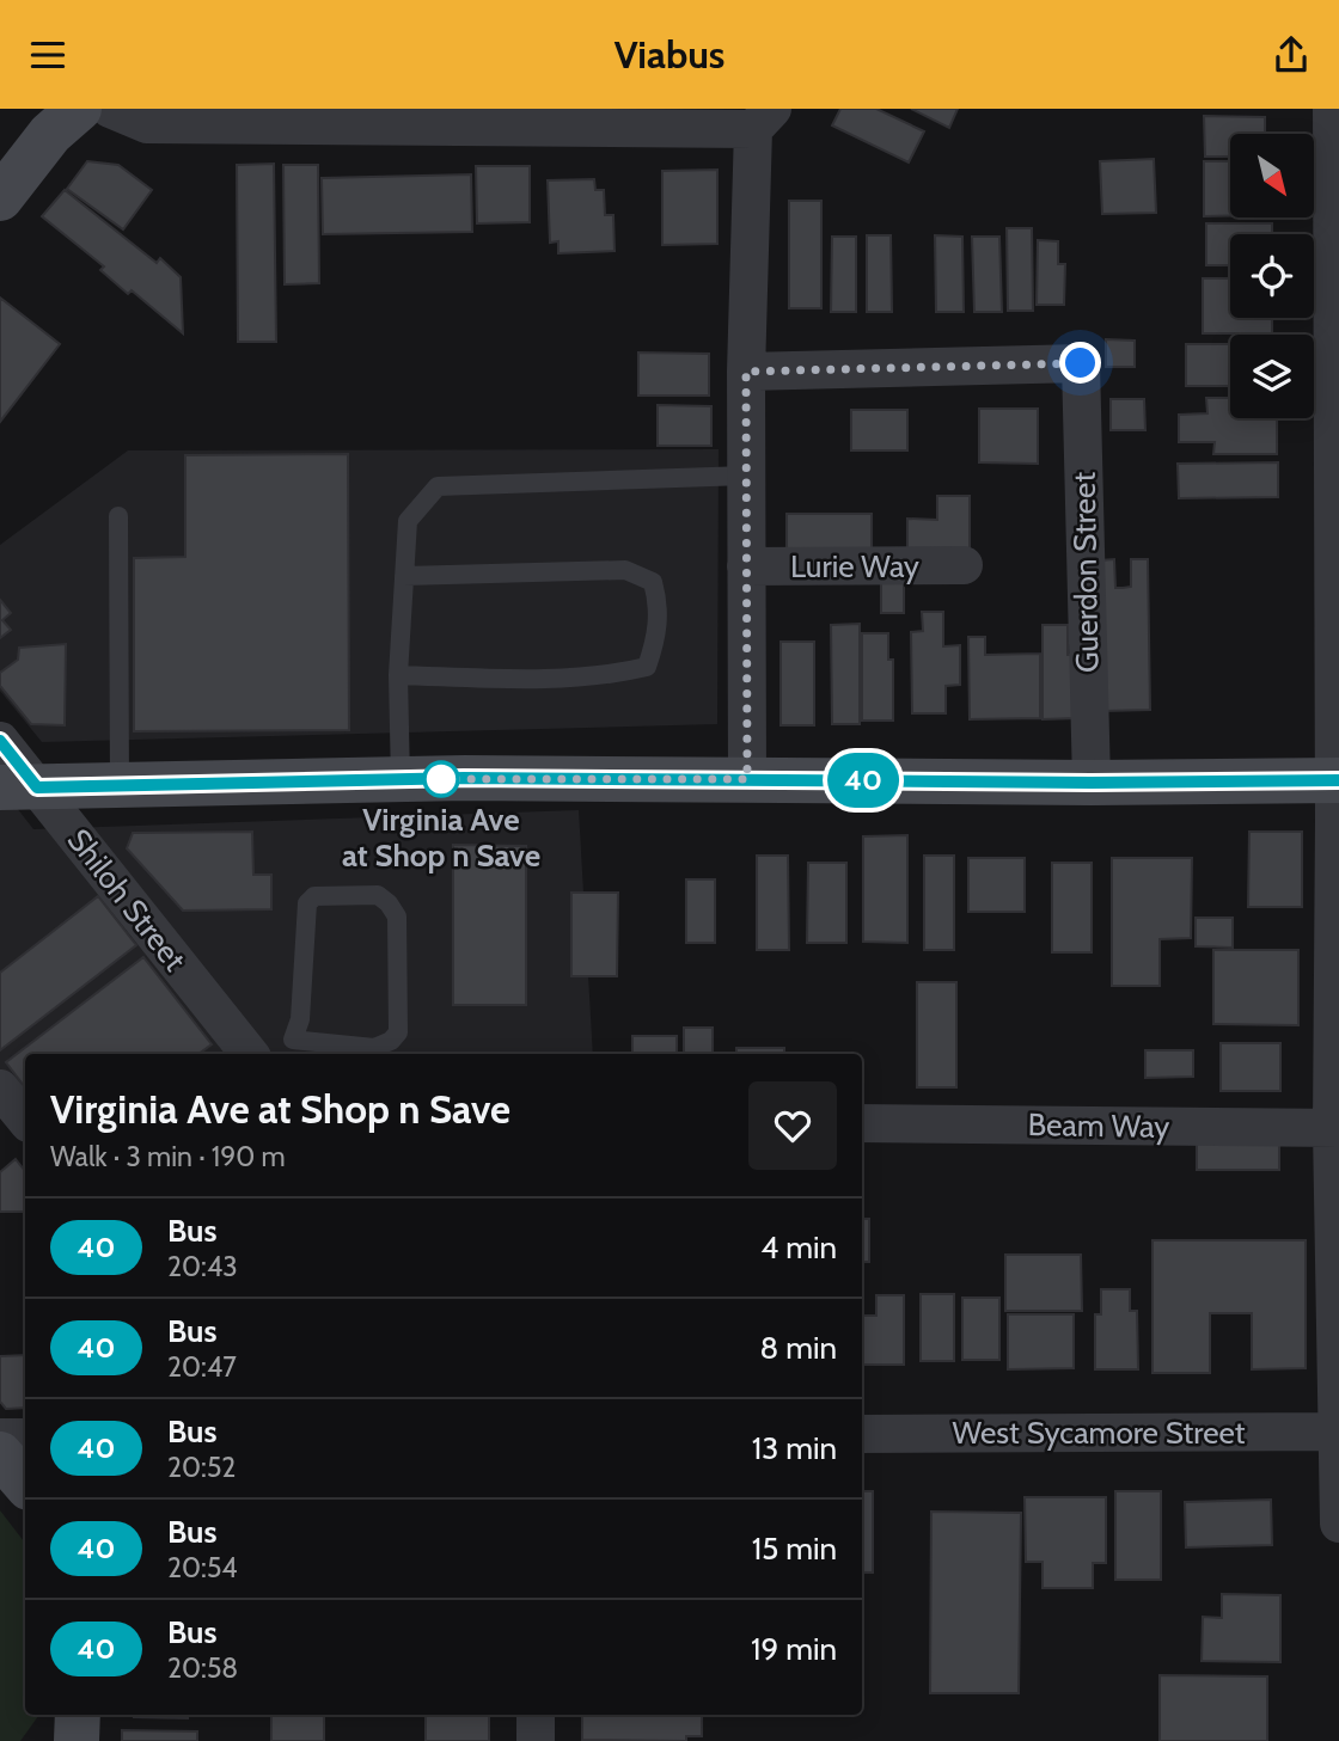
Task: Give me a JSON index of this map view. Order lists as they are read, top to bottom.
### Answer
{
  "streets": {
    "street": [
      "Lurie Way",
      "Guerdon Street",
      "Shiloh Street",
      "Beam Way",
      "West Sycamore Street"
    ]
  },
  "places": ["Virginia Ave at Shop n Save"],
  "lines": ["bus line 40"],
  "north": "bottom right",
  "page": {
    "header": "Viabus",
    "on_map": "40",
    "heading": ["Virginia Ave at Shop n Save", "Walk · 3 min · 190 m"],
    "list": [
      {
        "mark": "40",
        "name": "Bus",
        "note": "20:43",
        "value": "4 min"
      },
      {
        "mark": "40",
        "name": "Bus",
        "note": "20:47",
        "value": "8 min"
      },
      {
        "mark": "40",
        "name": "Bus",
        "note": "20:52",
        "value": "13 min"
      },
      {
        "mark": "40",
        "name": "Bus",
        "note": "20:54",
        "value": "15 min"
      },
      {
        "mark": "40",
        "name": "Bus",
        "note": "20:58",
        "value": "19 min"
      }
    ]
  }
}
